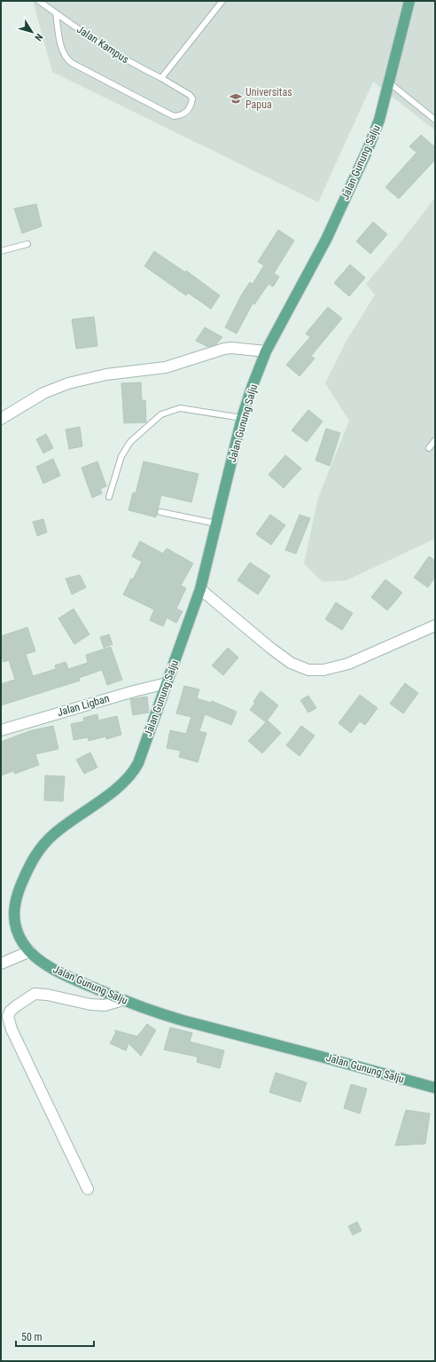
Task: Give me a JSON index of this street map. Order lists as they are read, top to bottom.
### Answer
{
  "streets": {
    "main road": ["Jalan Gunung Salju"],
    "street": ["Jalan Ligban"],
    "lane": ["Jalan Kampus"]
  },
  "crossings": [
    ["Jalan Gunung Salju", "Jalan Ligban"]
  ],
  "places": {
    "school or university": ["Universitas Papua"]
  },
  "scale_bar": "50 m",
  "north": "bottom right"
}
